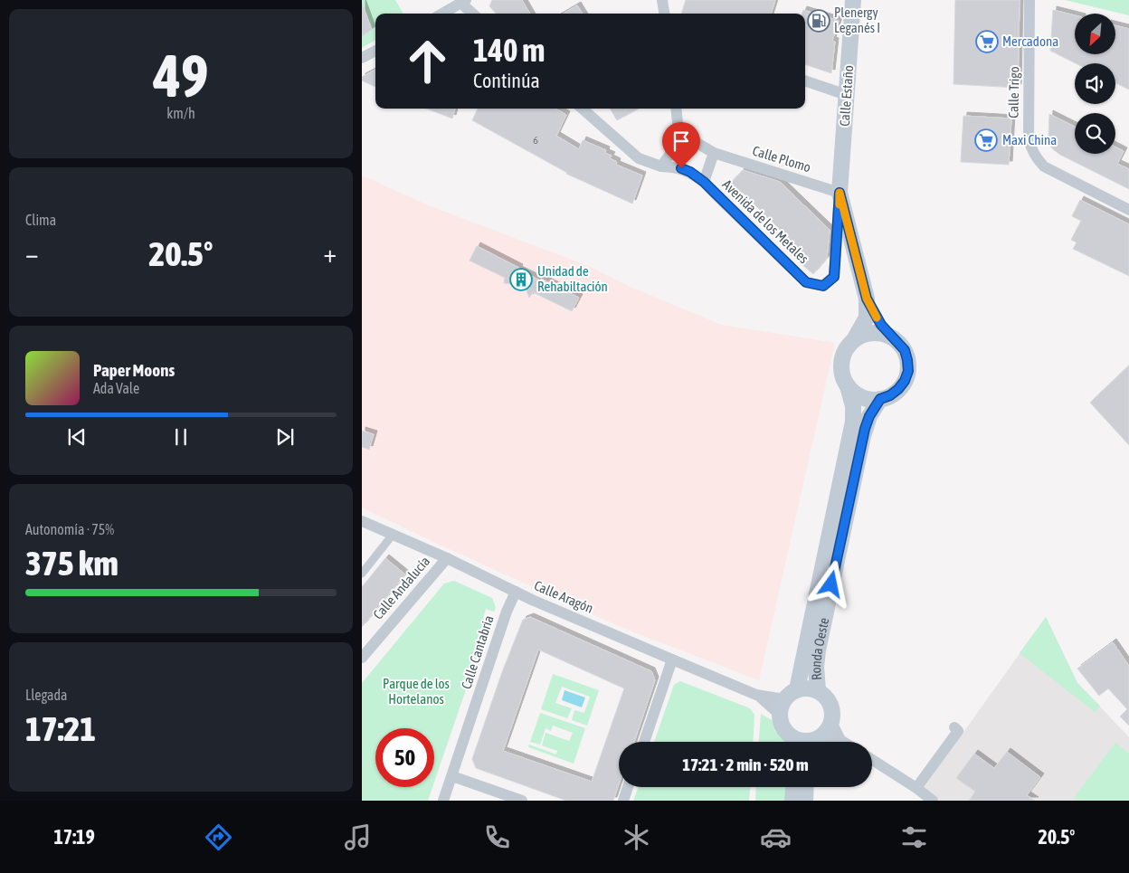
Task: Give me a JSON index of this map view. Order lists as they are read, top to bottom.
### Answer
{
  "streets": {
    "main road": ["Calle Estaño", "Ronda Oeste"],
    "street": [
      "Calle Trigo",
      "Calle Plomo",
      "Avenida de los Metales",
      "Calle Andalucía",
      "Calle Aragón",
      "Calle Cantabria"
    ]
  },
  "crossings": [
    ["Calle Estaño", "Calle Plomo"],
    ["Calle Estaño", "Avenida de los Metales"],
    ["Calle Estaño", "Ronda Oeste"],
    ["Calle Plomo", "Avenida de los Metales"],
    ["Calle Andalucía", "Calle Aragón"],
    ["Calle Aragón", "Calle Cantabria"]
  ],
  "parks": ["Parque de los Hortelanos"],
  "places": {
    "fuel station": ["Plenergy Leganés I"],
    "supermarket": ["Mercadona", "Maxi China"],
    "building": ["Unidad de Rehabiltación"]
  },
  "house_numbers": ["6"],
  "north": "bottom left",
  "page": {
    "tile": [
      ["49", "km/h"],
      "Clima",
      ["Autonomía · 75%", "375 km"],
      ["Llegada", "17:21"]
    ],
    "turn": ["140 m", "Continúa"],
    "heat": ["−", "20.5°", "+"],
    "song": ["Paper Moons", "Ada Vale"],
    "limit": "50",
    "trip": "17:21 · 2 min · 520 m",
    "tabs": ["17:19", "20.5°"]
  }
}
